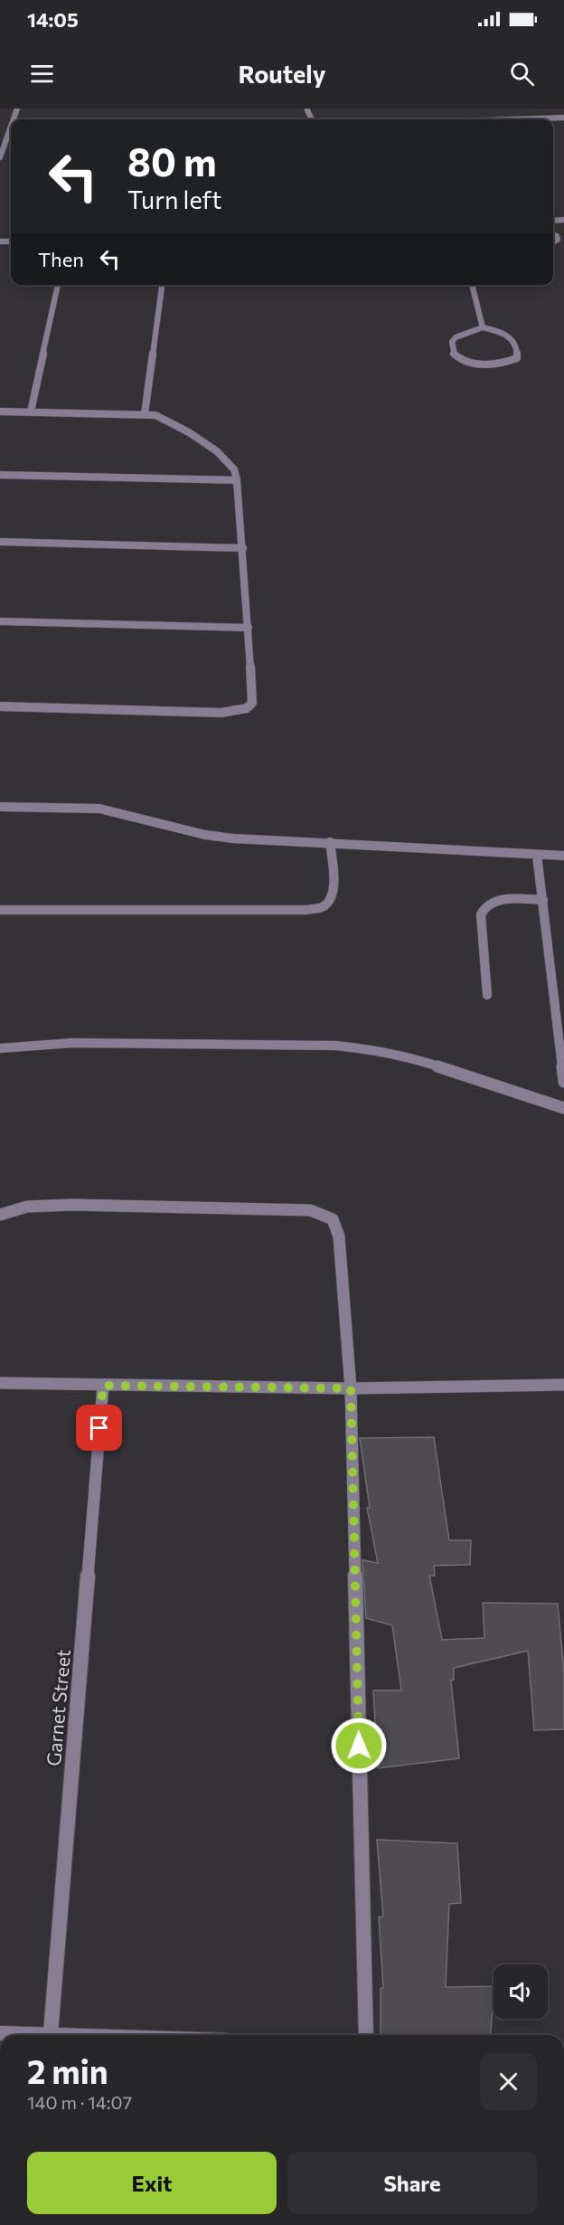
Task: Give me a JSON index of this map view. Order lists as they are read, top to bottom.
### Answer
{
  "streets": {
    "street": ["Garnet Street"]
  },
  "page": {
    "status": "14:05",
    "header": "Routely",
    "turn": ["80 m", "Turn left"],
    "then": "Then",
    "heading": ["2 min", "140 m · 14:07"],
    "buttons": ["Exit", "Share"]
  }
}
